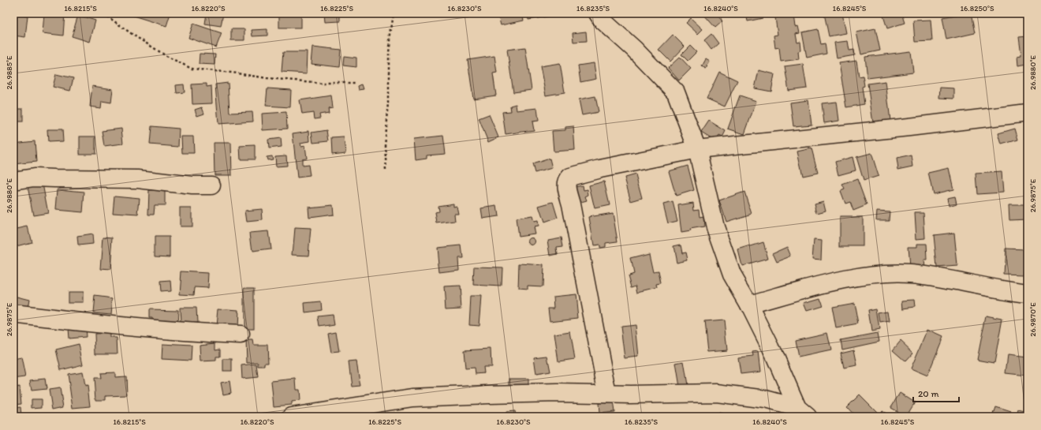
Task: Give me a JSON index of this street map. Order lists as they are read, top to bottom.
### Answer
{
  "scale_bar": "20 m",
  "coordinates": [
    "16.8215°S",
    "16.8220°S",
    "16.8225°S",
    "16.8230°S",
    "16.8235°S",
    "16.8240°S",
    "16.8245°S",
    "16.8250°S",
    "26.9880°E",
    "26.9885°E",
    "26.9875°E",
    "26.9870°E"
  ]
}
